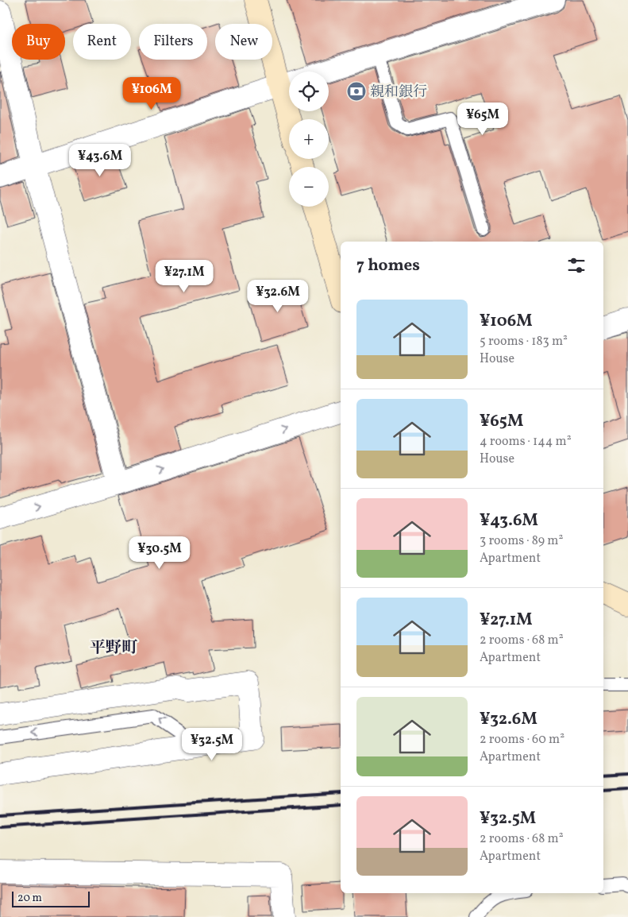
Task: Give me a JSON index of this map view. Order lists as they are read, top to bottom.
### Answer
{
  "districts": ["平野町"],
  "places": {
    "bank": ["親和銀行"]
  },
  "scale_bar": "20 m",
  "page": {
    "chip": [
      "Buy",
      "Rent",
      "Filters",
      "New"
    ],
    "map_buttons": ["+", "−"],
    "price": [
      "¥106M",
      "¥65M",
      "¥43.6M",
      "¥27.1M",
      "¥32.6M",
      "¥30.5M",
      "¥32.5M"
    ],
    "heading": "7 homes",
    "list": [
      {
        "name": "¥106M",
        "note": "5 rooms · 183 m² · House"
      },
      {
        "name": "¥65M",
        "note": "4 rooms · 144 m² · House"
      },
      {
        "name": "¥43.6M",
        "note": "3 rooms · 89 m² · Apartment"
      },
      {
        "name": "¥27.1M",
        "note": "2 rooms · 68 m² · Apartment"
      },
      {
        "name": "¥32.6M",
        "note": "2 rooms · 60 m² · Apartment"
      },
      {
        "name": "¥32.5M",
        "note": "2 rooms · 68 m² · Apartment"
      }
    ],
    "scale": "20 m"
  }
}
